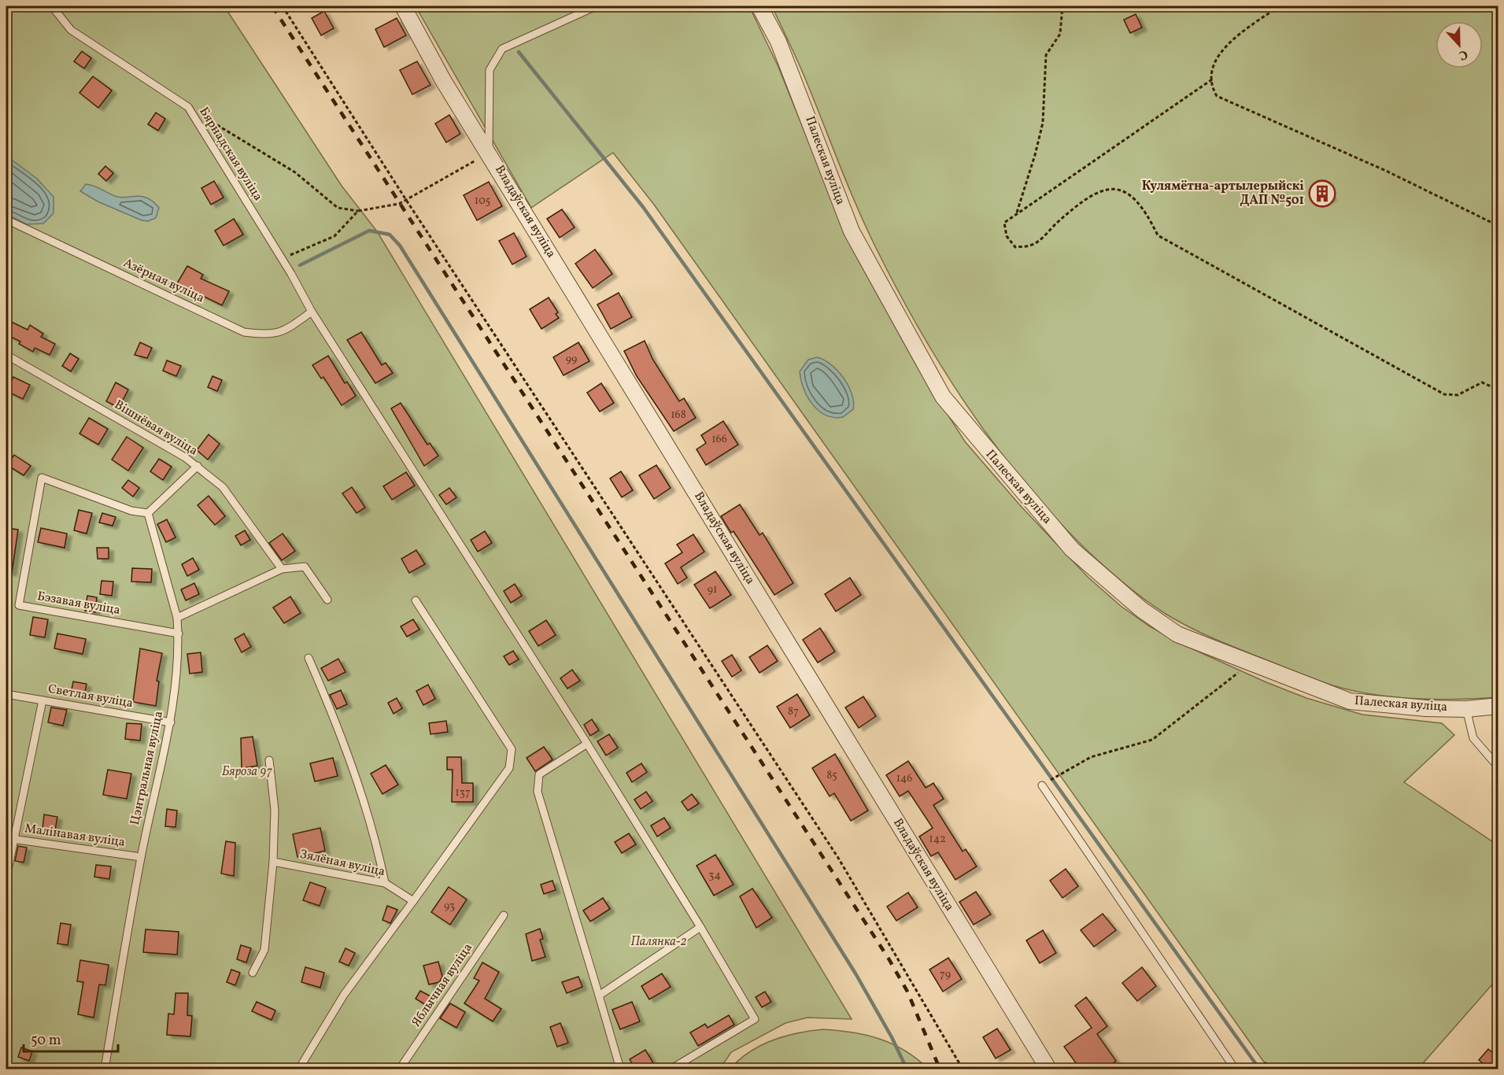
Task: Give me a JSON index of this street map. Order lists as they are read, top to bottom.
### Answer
{
  "streets": {
    "street": ["Палеская вуліца", "Владаўская вуліца"],
    "lane": [
      "Бярнадская вуліца",
      "Азёрная вуліца",
      "Вішнёвая вуліца",
      "Бэзавая вуліца",
      "Светлая вуліца",
      "Цэнтральная вуліца",
      "Малінавая вуліца",
      "Зялёная вуліца",
      "Яблычная вуліца"
    ]
  },
  "crossings": [
    ["Бярнадская вуліца", "Азёрная вуліца"],
    ["Бэзавая вуліца", "Цэнтральная вуліца"],
    ["Светлая вуліца", "Цэнтральная вуліца"],
    ["Цэнтральная вуліца", "Малінавая вуліца"]
  ],
  "parks": ["Бяроза 97", "Палянка-2"],
  "places": {
    "building": ["Кулямётна-артылерыйскі ДАП №501"]
  },
  "house_numbers": [
    "105",
    "99",
    "168",
    "166",
    "91",
    "87",
    "85",
    "146",
    "137",
    "142",
    "34",
    "93",
    "79"
  ],
  "scale_bar": "50 m",
  "north": "bottom"
}
